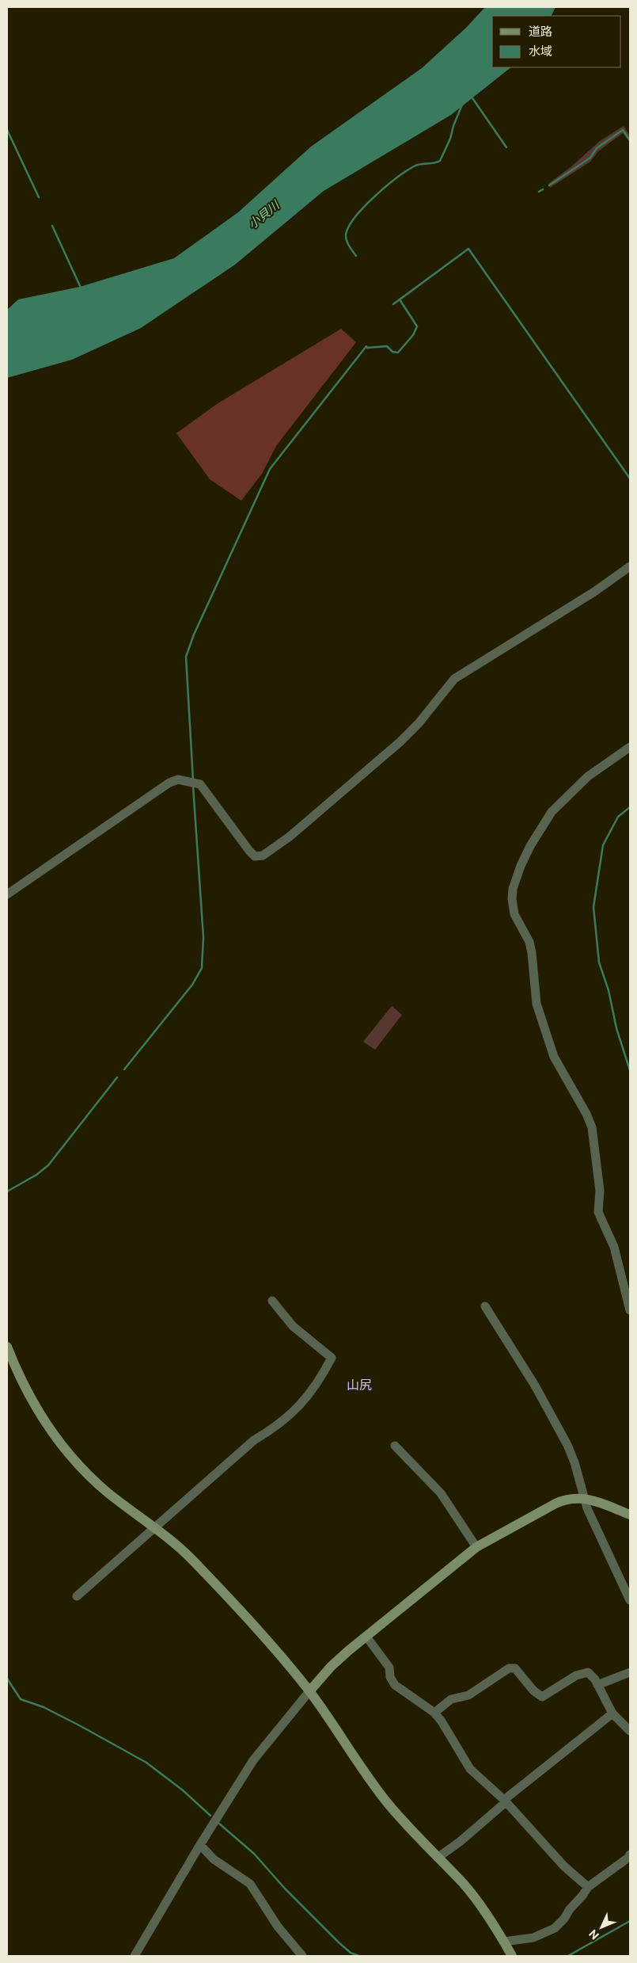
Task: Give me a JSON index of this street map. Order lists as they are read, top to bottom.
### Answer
{
  "districts": ["山尻"],
  "water": ["小貝川"],
  "legend": ["道路", "水域"],
  "north": "bottom left"
}
